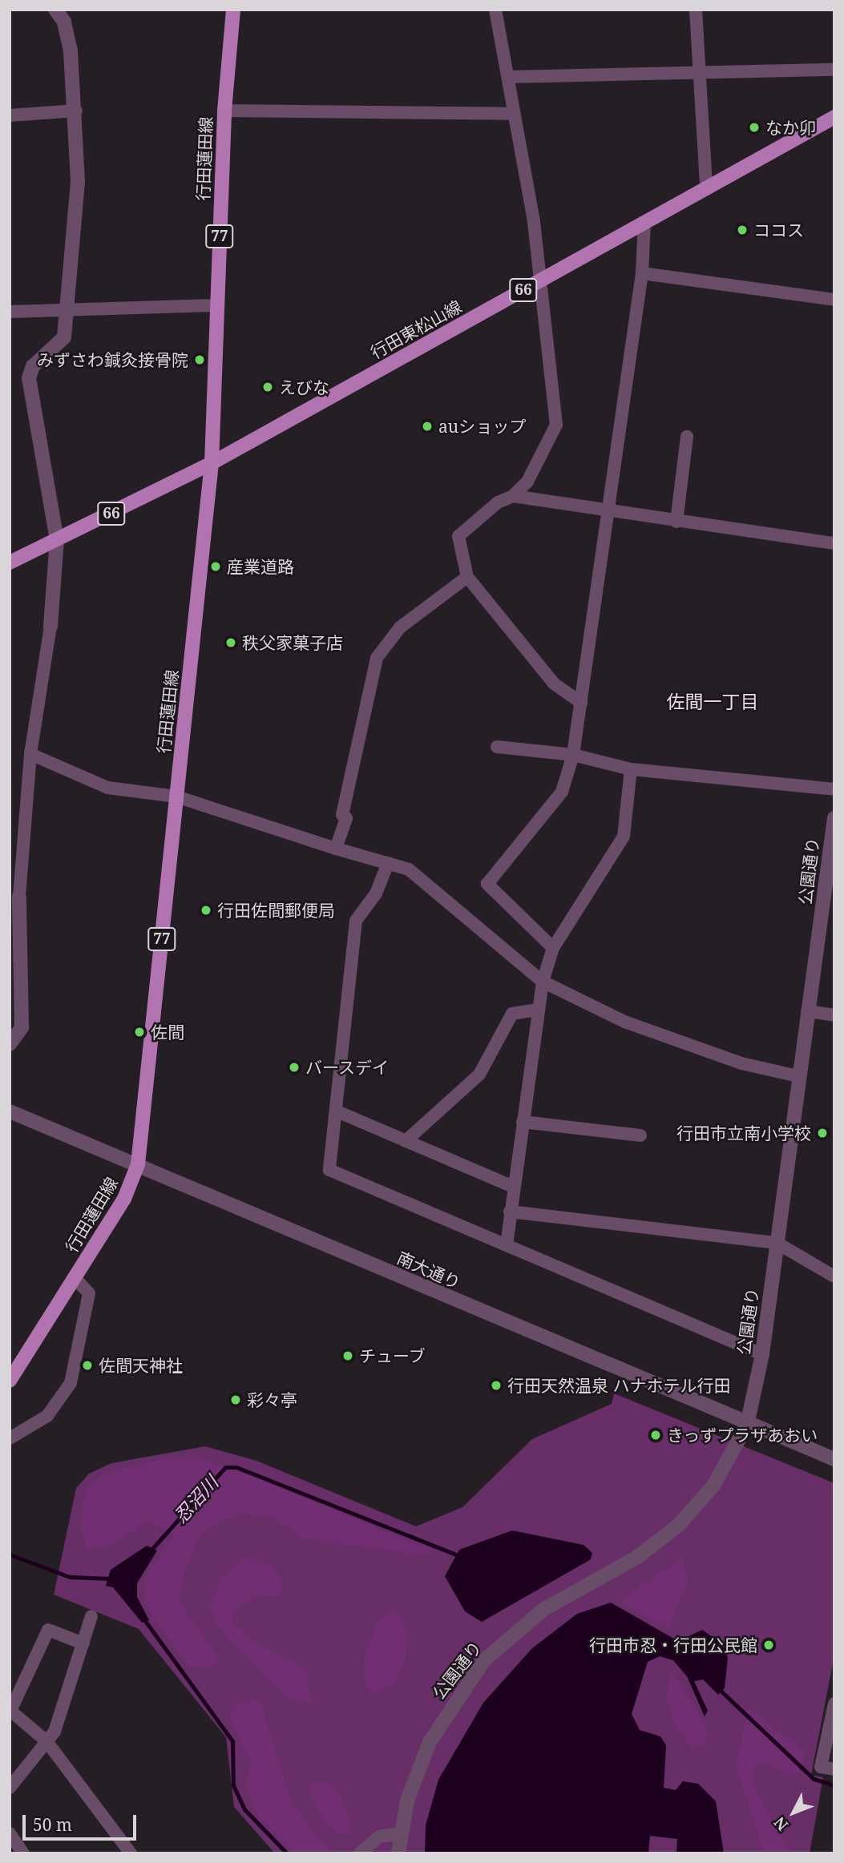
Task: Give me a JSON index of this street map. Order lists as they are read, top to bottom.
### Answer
{
  "streets": {
    "main road": [
      "行田蓮田線",
      "77",
      "66",
      "行田東松山線"
    ],
    "street": ["公園通り", "南大通り"]
  },
  "crossings": [
    ["行田蓮田線", "行田東松山線"],
    ["行田蓮田線", "南大通り"],
    ["公園通り", "南大通り"]
  ],
  "districts": ["佐間一丁目"],
  "water": ["忍沼川"],
  "places": [
    "なか卯",
    "ココス",
    "みずさわ鍼灸接骨院",
    "えびな",
    "auショップ",
    "産業道路",
    "秩父家菓子店",
    "行田佐間郵便局",
    "佐間",
    "バースデイ",
    "行田市立南小学校",
    "チューブ",
    "佐間天神社",
    "行田天然温泉 ハナホテル行田",
    "彩々亭",
    "きっずプラザあおい",
    "行田市忍・行田公民館"
  ],
  "scale_bar": "50 m",
  "north": "bottom left"
}
